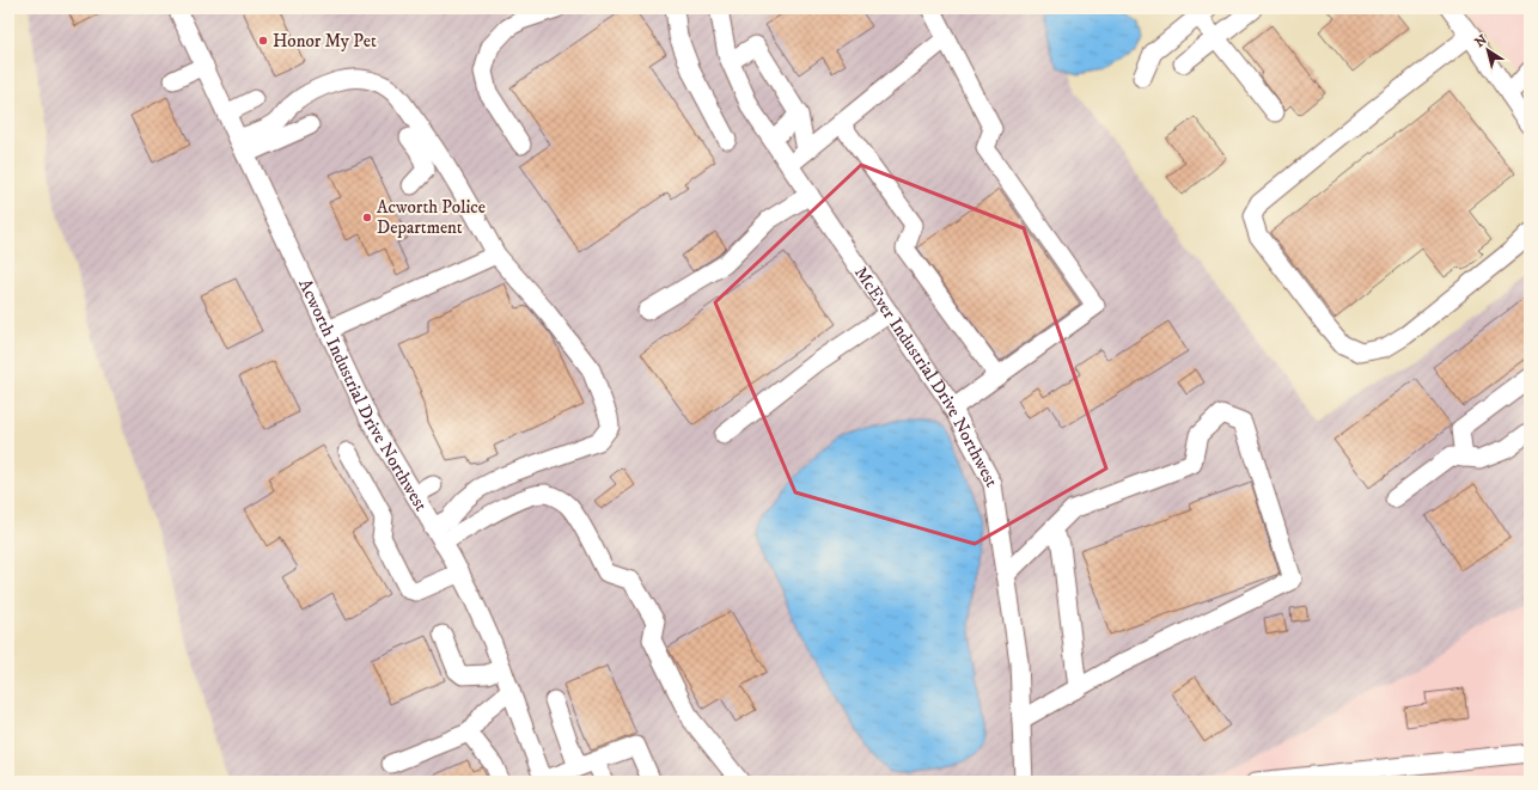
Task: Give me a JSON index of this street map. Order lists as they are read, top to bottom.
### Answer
{
  "streets": {
    "street": ["McEver Industrial Drive Northwest", "Acworth Industrial Drive Northwest"]
  },
  "places": ["Honor My Pet", "Acworth Police Department"],
  "north": "top left"
}
